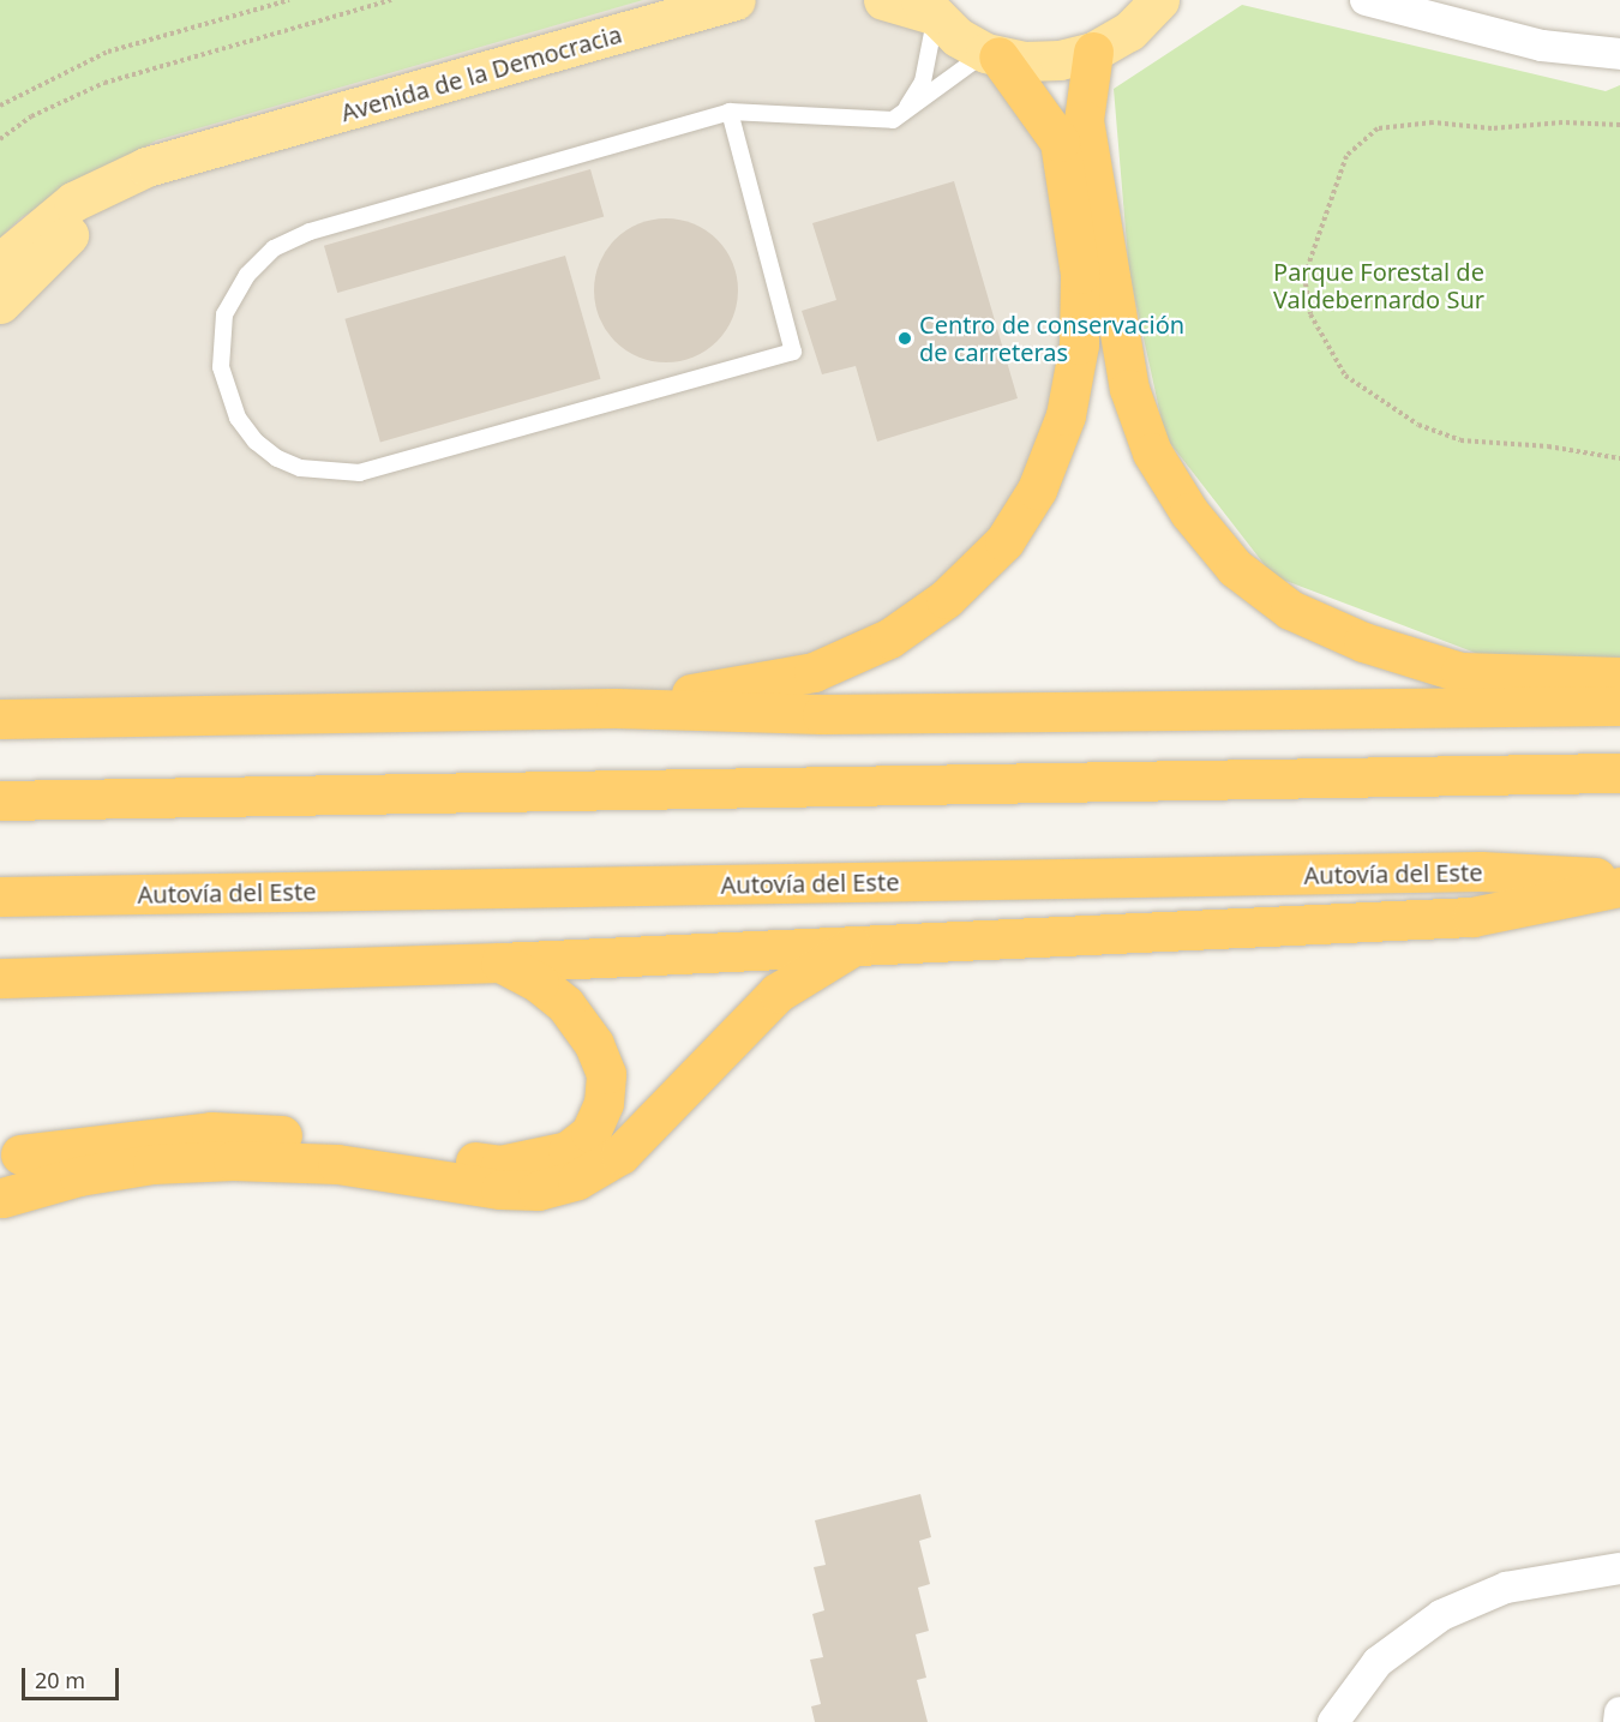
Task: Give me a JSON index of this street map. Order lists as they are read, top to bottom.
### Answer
{
  "streets": {
    "highway": ["Autovía del Este"],
    "main road": ["Avenida de la Democracia"]
  },
  "parks": ["Parque Forestal de Valdebernardo Sur"],
  "places": ["Centro de conservación de carreteras"],
  "scale_bar": "20 m"
}
